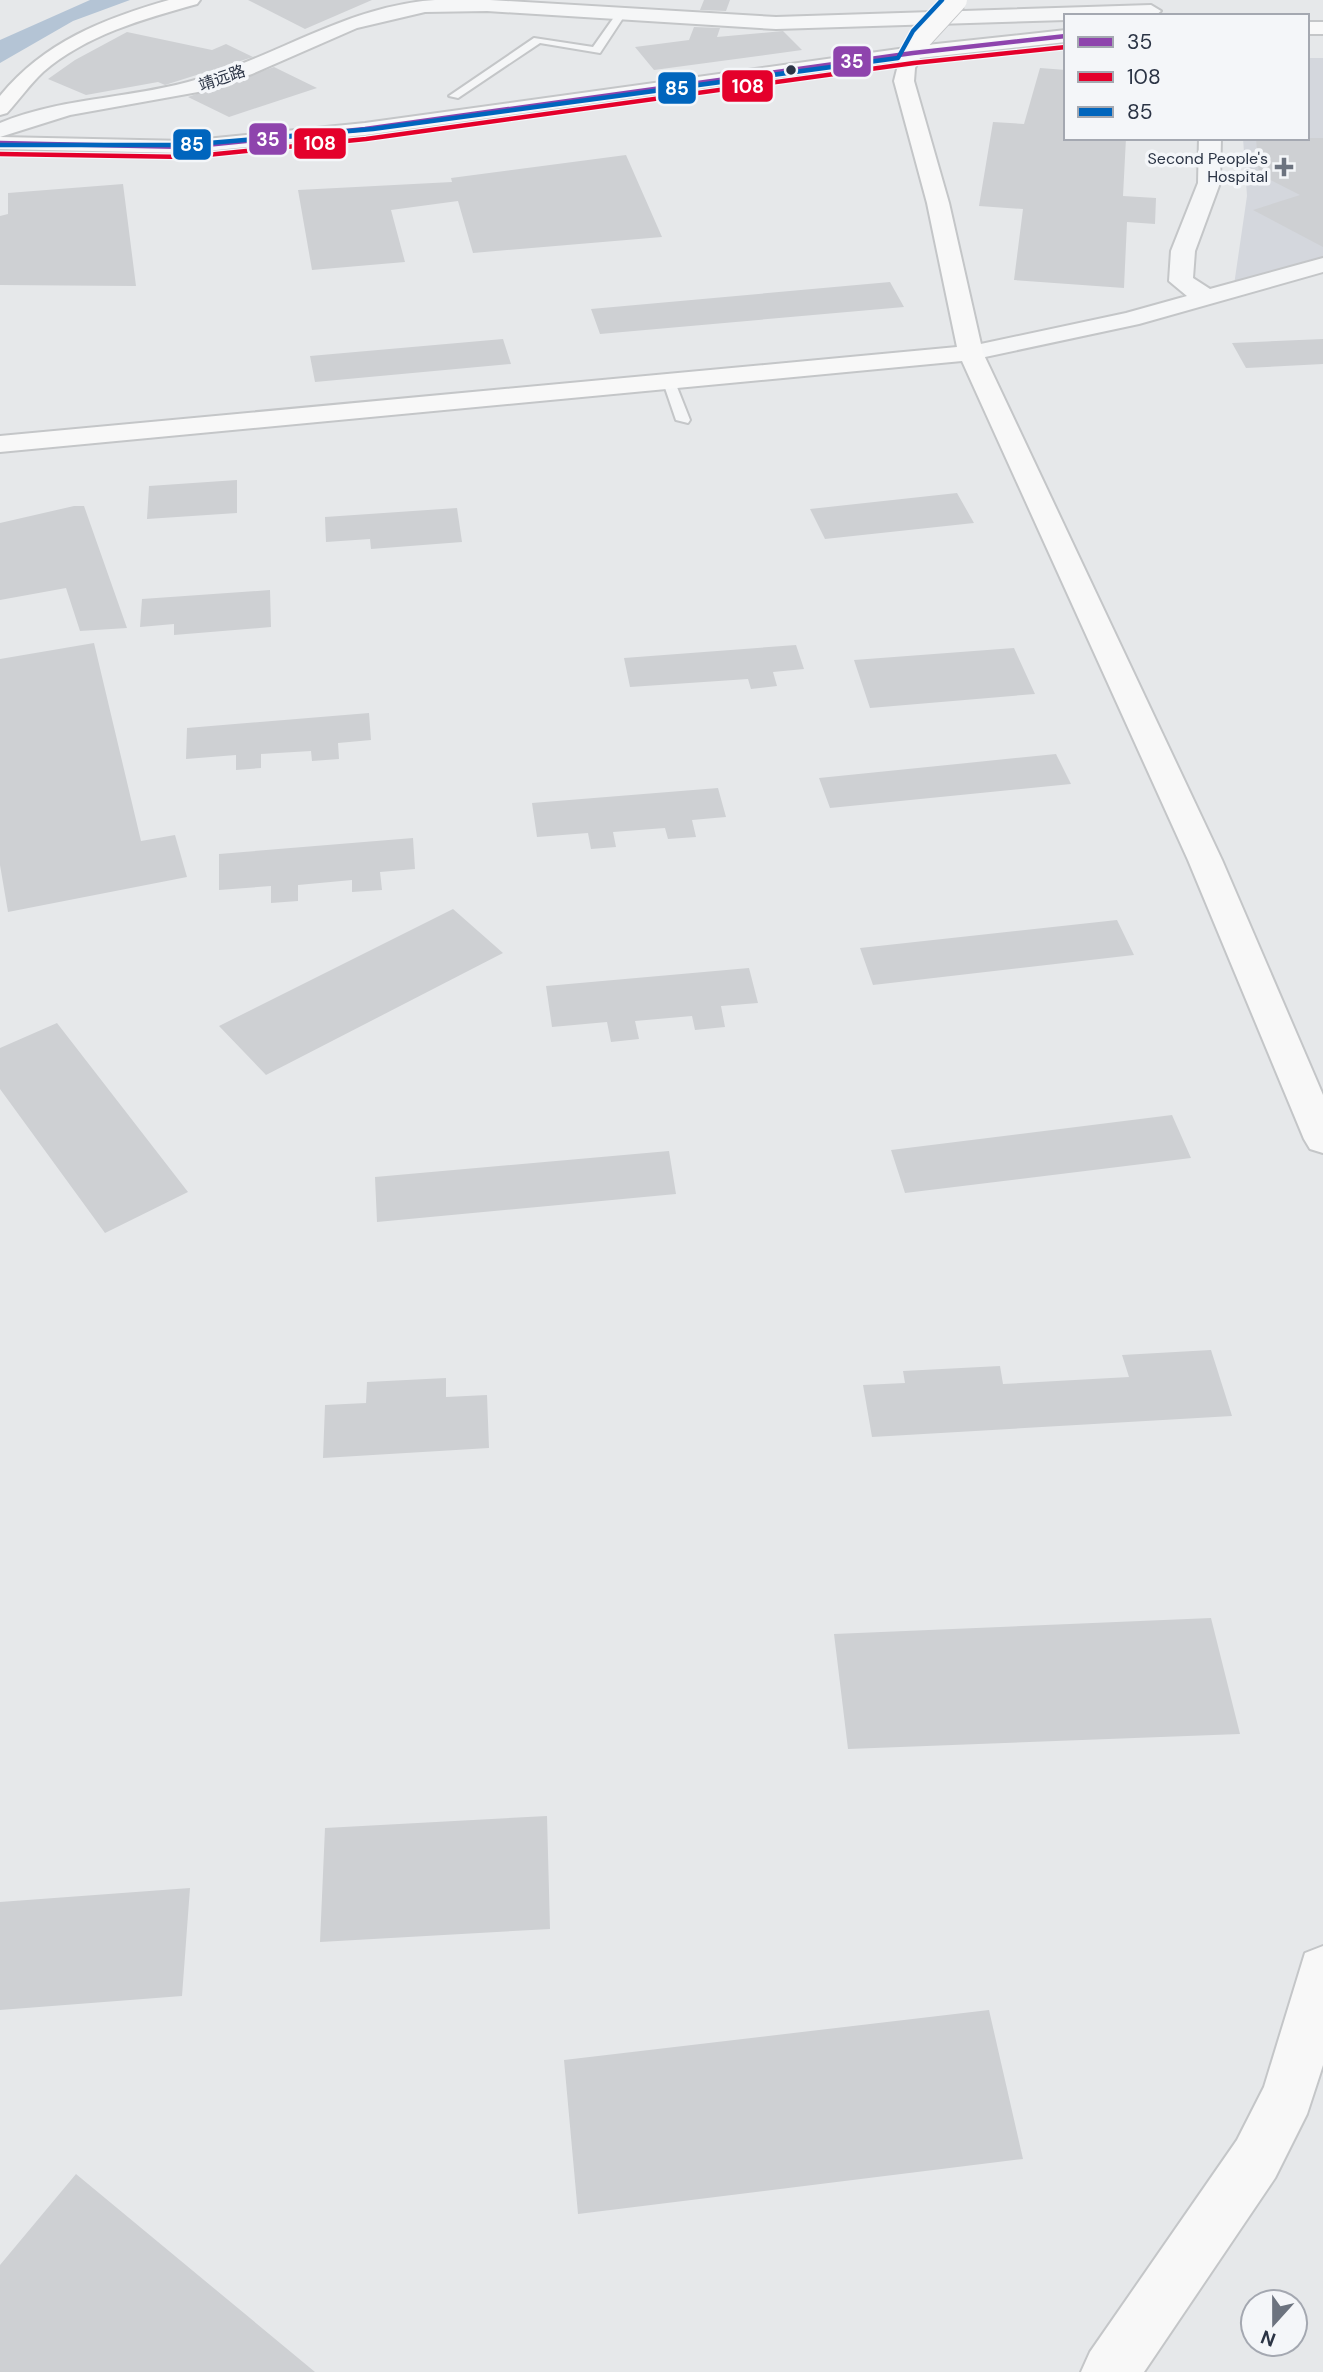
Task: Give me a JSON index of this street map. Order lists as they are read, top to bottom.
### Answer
{
  "streets": {
    "street": ["靖远路"]
  },
  "places": {
    "health": ["Second People's Hospital"]
  },
  "lines": ["transit line 85", "transit line 35", "transit line 108"],
  "legend": ["35", "108", "85"],
  "north": "bottom"
}
